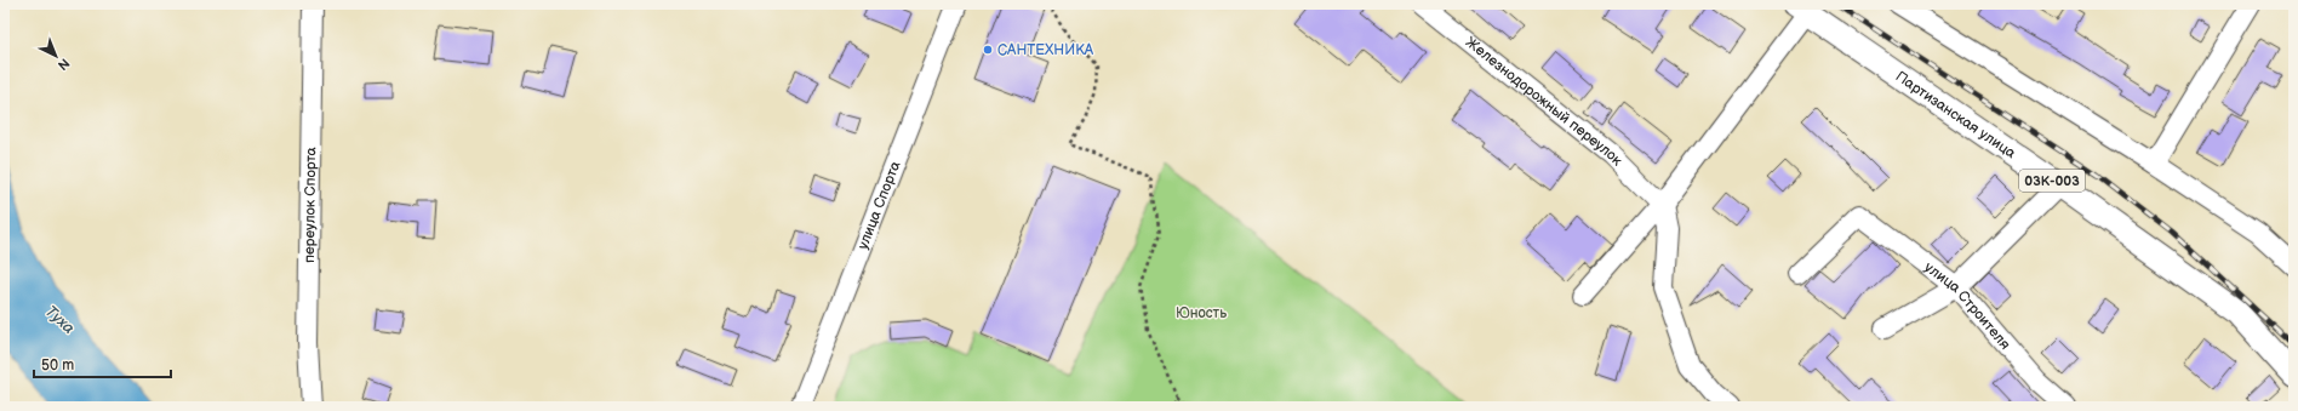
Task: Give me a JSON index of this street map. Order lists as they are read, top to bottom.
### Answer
{
  "streets": {
    "main road": ["Партизанская улица", "03К-003"],
    "street": [
      "Железнодорожный переулок",
      "переулок Спорта",
      "улица Спорта",
      "улица Строителя"
    ]
  },
  "water": ["Туха"],
  "parks": ["Юность"],
  "places": ["САНТЕХНИКА"],
  "scale_bar": "50 m",
  "north": "bottom right"
}
